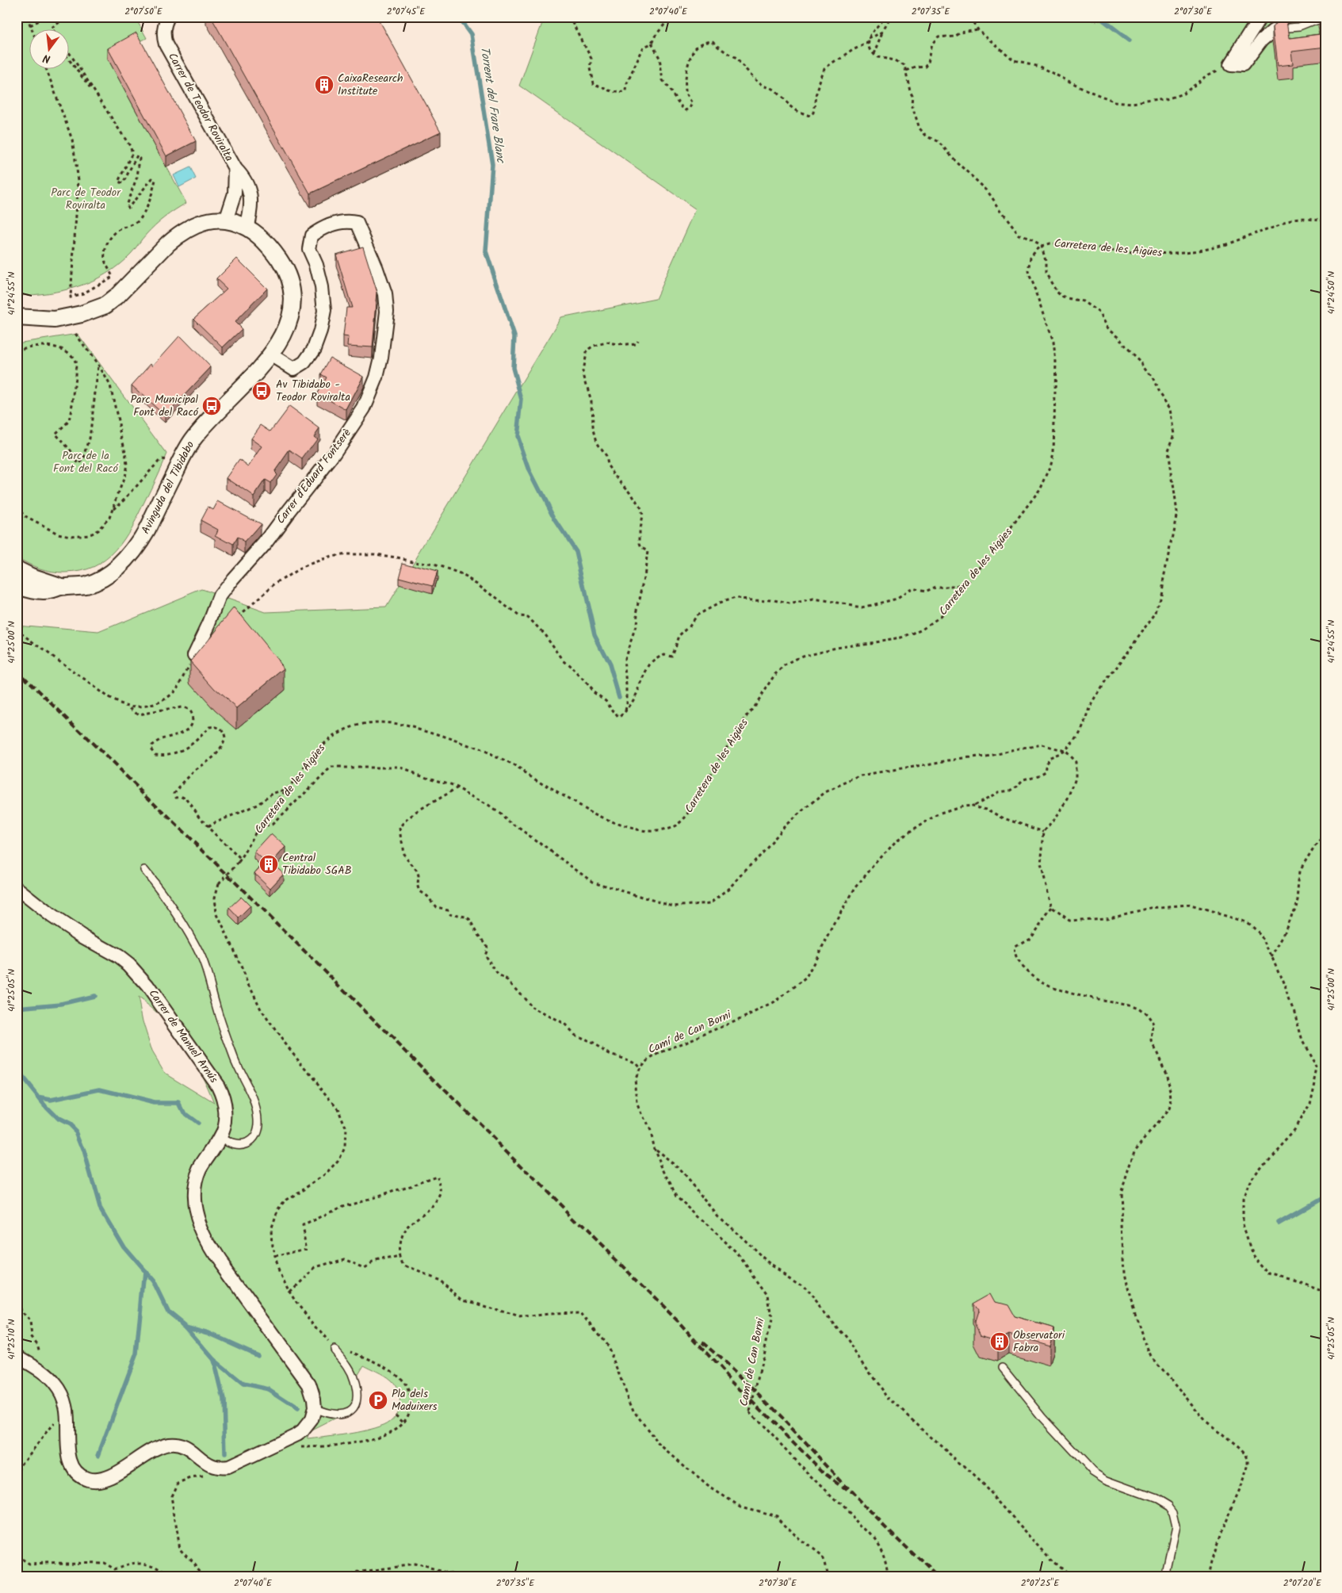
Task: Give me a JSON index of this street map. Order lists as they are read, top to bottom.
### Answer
{
  "streets": {
    "street": [
      "Carrer de Teodor Roviralta",
      "Carrer d'Eduard Fontserè",
      "Avinguda del Tibidabo",
      "Carrer de Manuel Arnús"
    ],
    "path": ["Carretera de les Aigües", "Camí de Can Borni"]
  },
  "crossings": [
    ["Carrer de Teodor Roviralta", "Avinguda del Tibidabo"],
    ["Carrer d'Eduard Fontserè", "Avinguda del Tibidabo"]
  ],
  "water": ["Torrent del Frare Blanc"],
  "parks": ["Parc de Teodor Roviralta", "Parc de la Font del Racó"],
  "places": {
    "building": ["CaixaResearch Institute", "Central Tibidabo SGAB", "Observatori Fabra"],
    "bus stop": ["Av Tibidabo - Teodor Roviralta", "Parc Municipal Font del Racó"],
    "parking": ["Pla dels Maduixers"]
  },
  "north": "bottom",
  "coordinates": [
    "2°07'50\"E",
    "2°07'45\"E",
    "2°07'40\"E",
    "2°07'35\"E",
    "2°07'30\"E",
    "41°24'50\"N",
    "41°24'55\"N",
    "41°25'00\"N",
    "41°25'05\"N",
    "41°25'10\"N",
    "2°07'25\"E",
    "2°07'20\"E"
  ]
}
